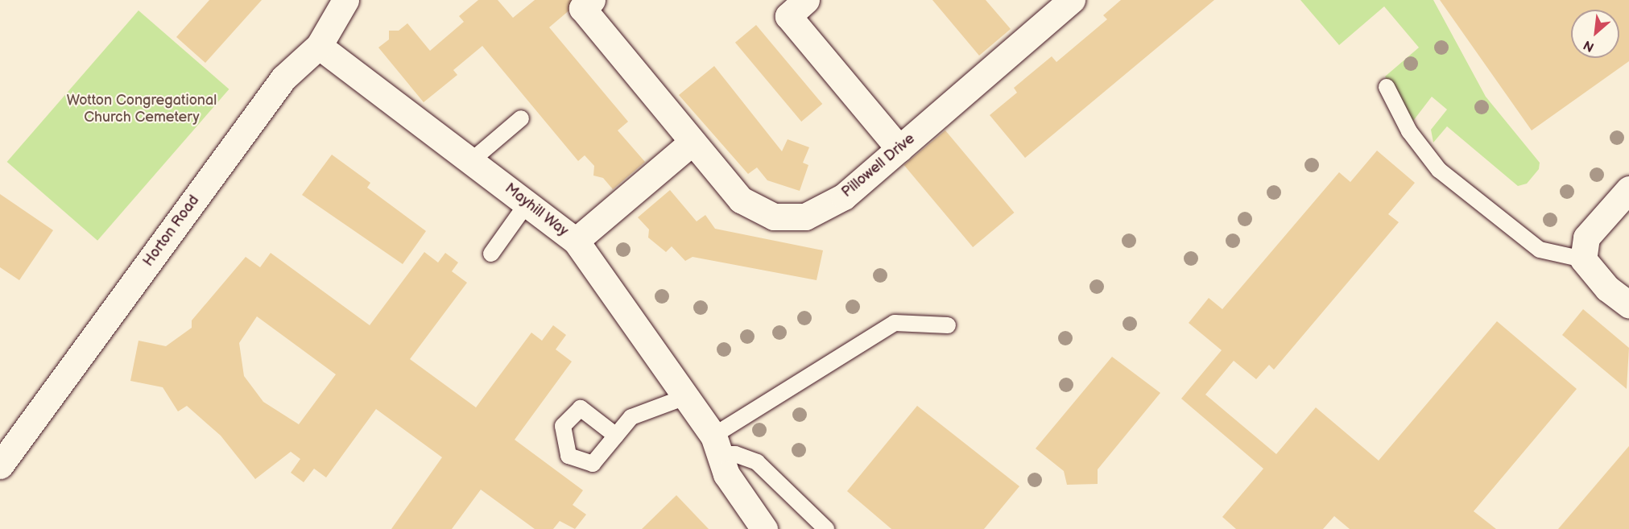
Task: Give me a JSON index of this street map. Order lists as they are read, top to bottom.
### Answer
{
  "streets": {
    "street": ["Pillowell Drive", "Mayhill Way", "Horton Road"]
  },
  "crossings": [
    ["Mayhill Way", "Horton Road"]
  ],
  "parks": ["Wotton Congregational Church Cemetery"],
  "north": "bottom left"
}
